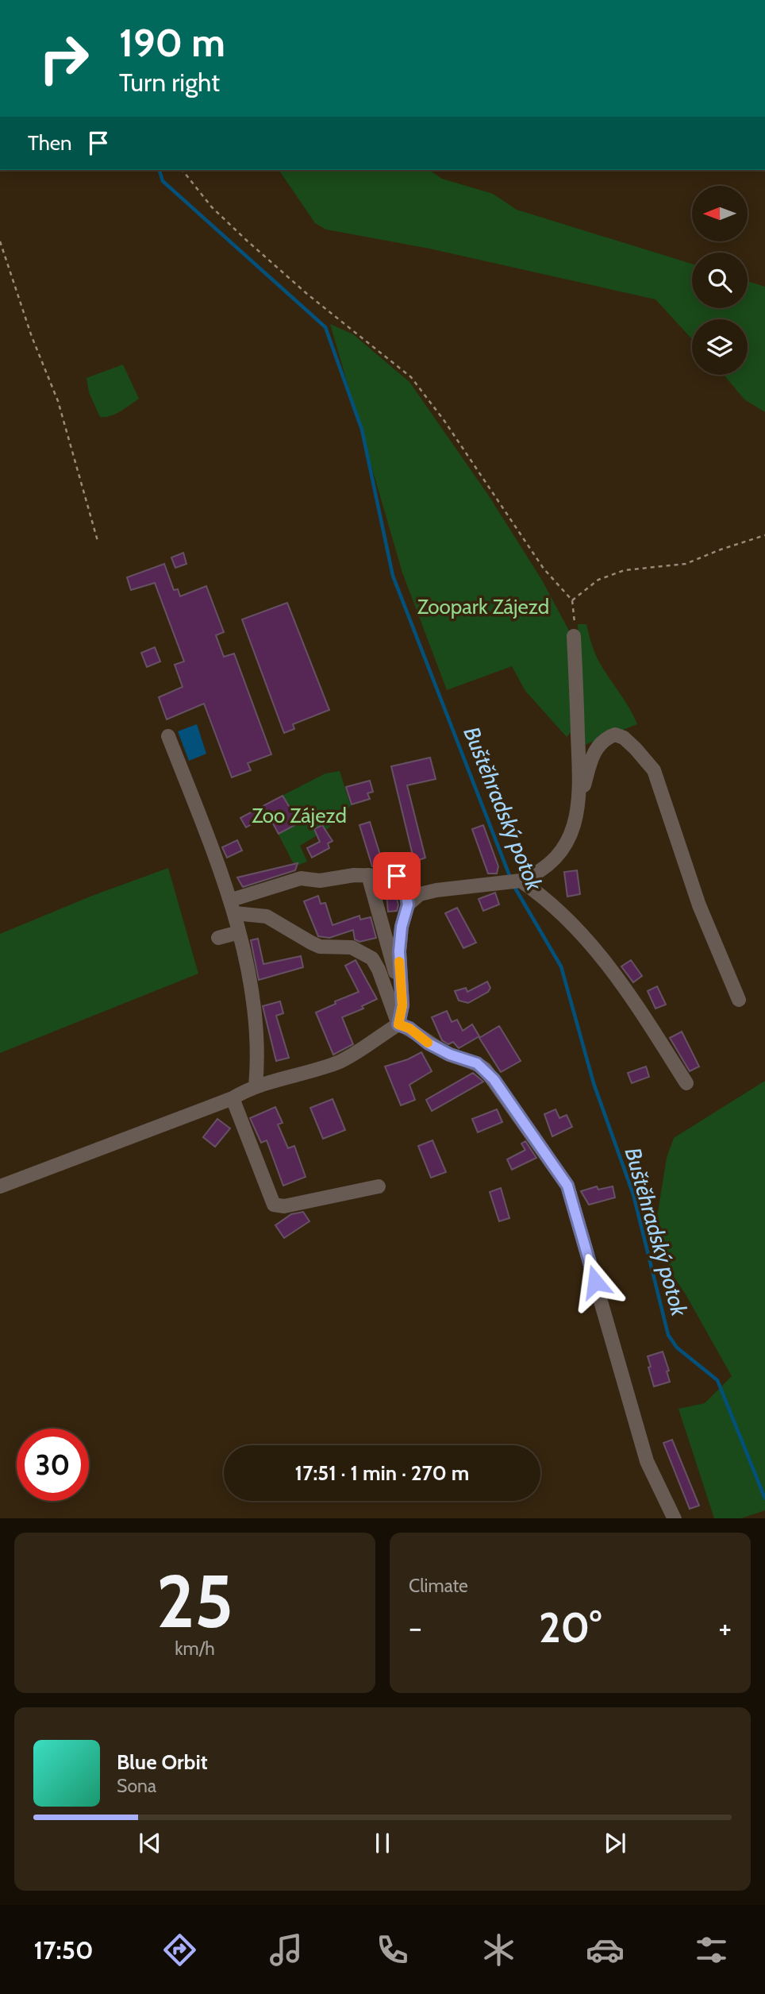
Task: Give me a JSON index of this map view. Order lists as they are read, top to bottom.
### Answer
{
  "water": ["Buštěhradský potok"],
  "parks": ["Zoopark Zájezd", "Zoo Zájezd"],
  "north": "left",
  "page": {
    "turn": ["190 m", "Turn right"],
    "then": "Then",
    "limit": "30",
    "trip": "17:51 · 1 min · 270 m",
    "tile": [
      ["25", "km/h"],
      "Climate"
    ],
    "heat": ["−", "20°", "+"],
    "song": ["Blue Orbit", "Sona"],
    "tabs": "17:50"
  }
}
